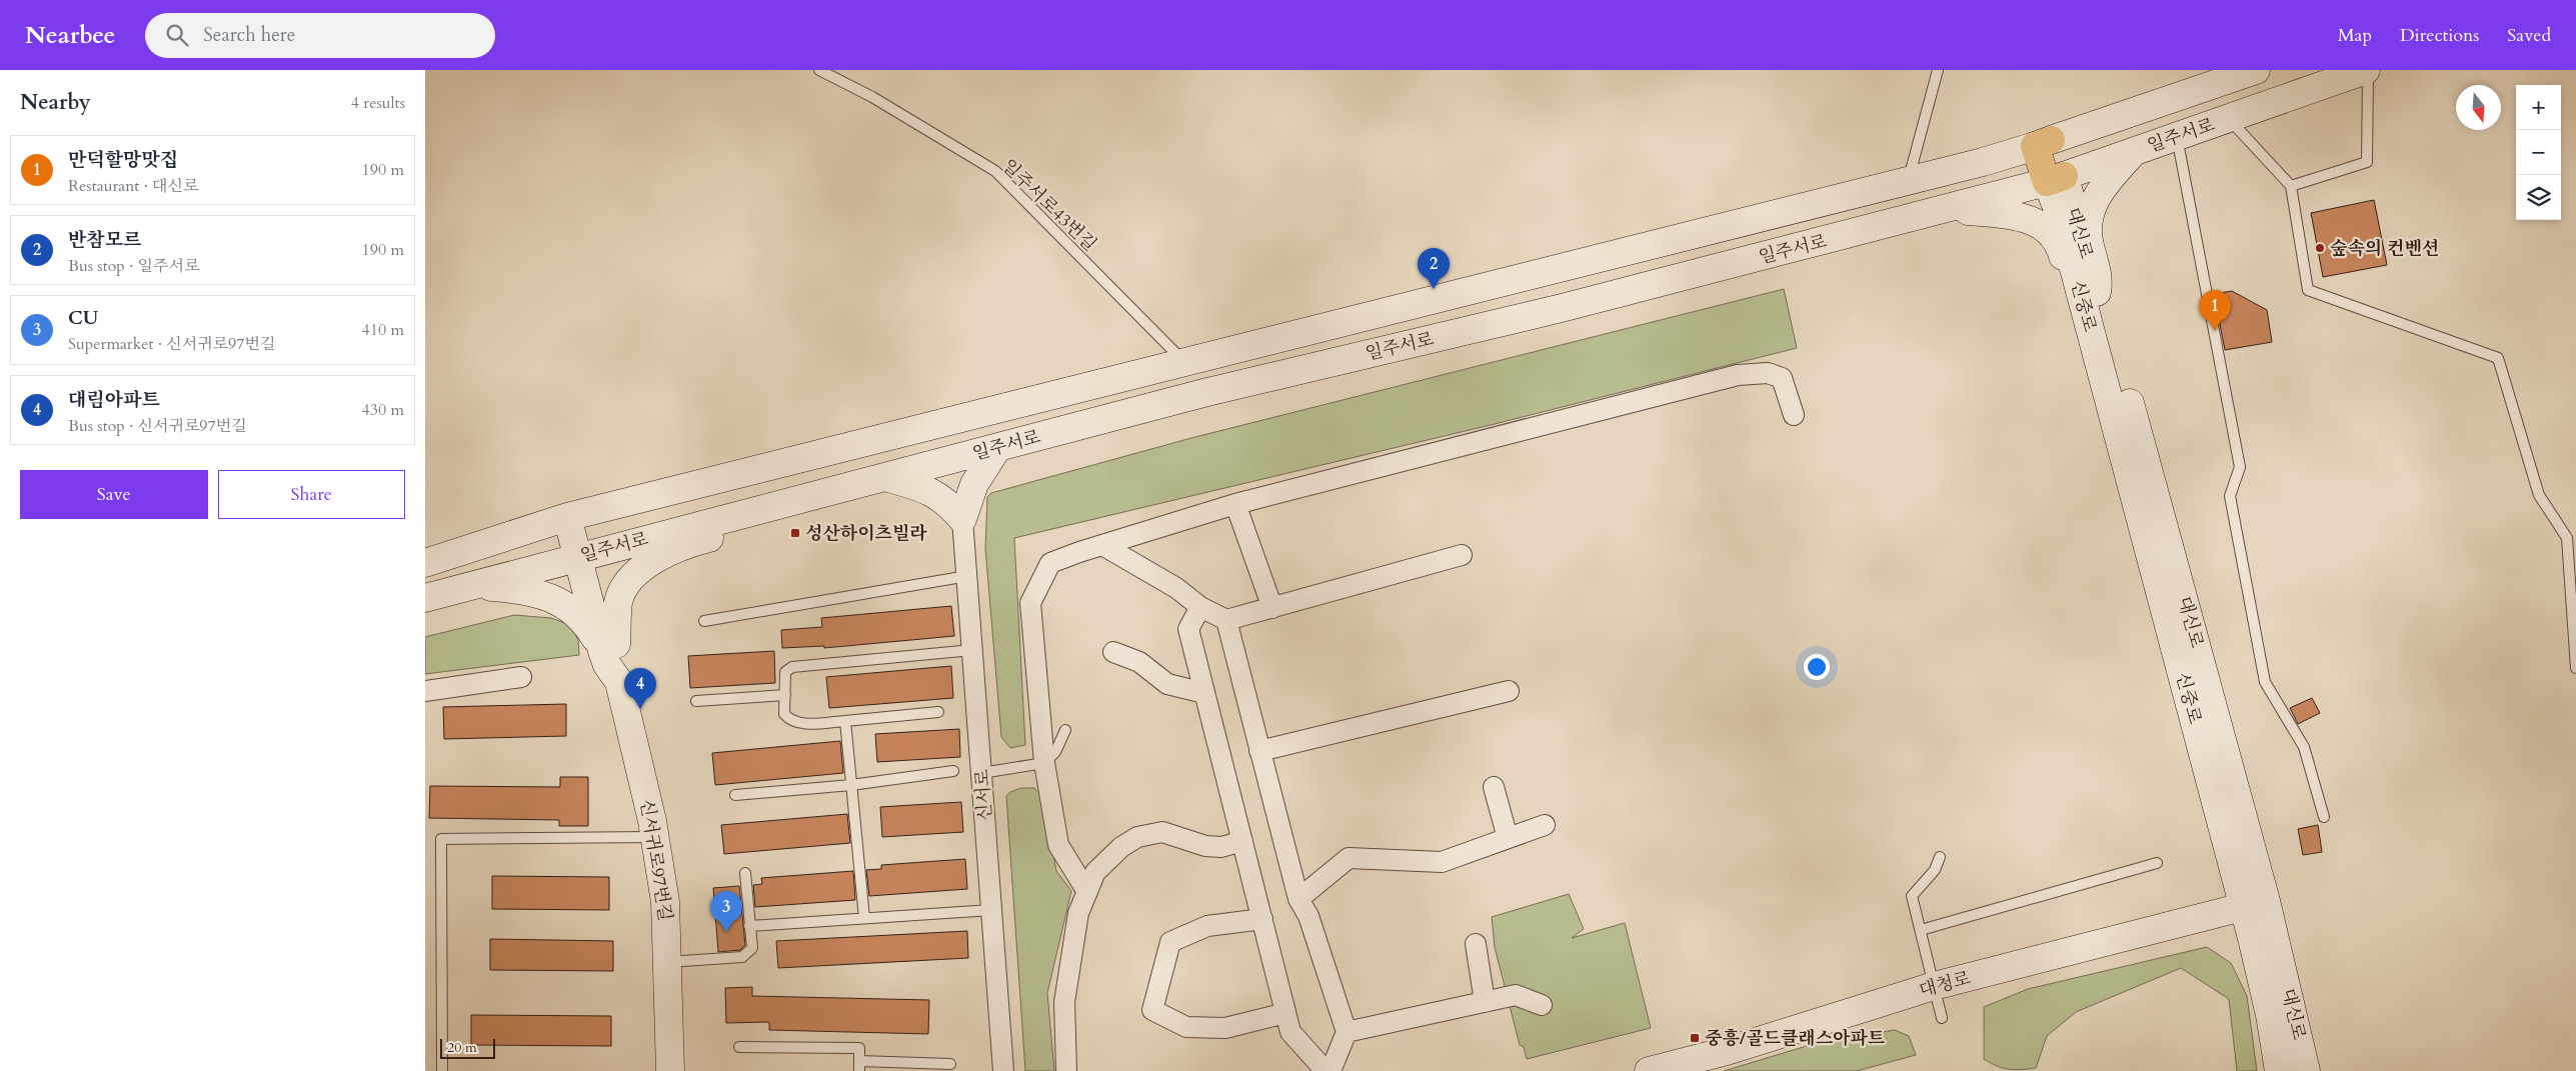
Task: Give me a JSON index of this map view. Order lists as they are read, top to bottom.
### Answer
{
  "streets": {
    "main road": [
      "일주서로",
      "대신로",
      "신중로",
      "신서귀로97번길",
      "대청로"
    ],
    "street": ["신서로"],
    "lane": ["일주서로43번길"]
  },
  "crossings": [
    ["일주서로", "일주서로43번길"],
    ["일주서로", "신중로"],
    ["일주서로", "신서귀로97번길"],
    ["대신로", "신중로"],
    ["대신로", "대청로"]
  ],
  "places": {
    "other": ["숲속의 컨벤션"],
    "transit": ["성산하이츠빌라", "중흥/골드클래스아파트"]
  },
  "scale_bar": "20 m",
  "north": "bottom",
  "page": {
    "header": "Nearbee",
    "search": "Search here",
    "nav": ["Map", "Directions", "Saved"],
    "heading": ["Nearby", "4 results"],
    "map_buttons": ["+", "−"],
    "list": [
      {
        "mark": "1",
        "name": "만덕할망맛집",
        "note": "Restaurant · 대신로",
        "value": "190 m"
      },
      {
        "mark": "2",
        "name": "반참모르",
        "note": "Bus stop · 일주서로",
        "value": "190 m"
      },
      {
        "mark": "3",
        "name": "CU",
        "note": "Supermarket · 신서귀로97번길",
        "value": "410 m"
      },
      {
        "mark": "4",
        "name": "대림아파트",
        "note": "Bus stop · 신서귀로97번길",
        "value": "430 m"
      }
    ],
    "pins": [
      "2",
      "1",
      "4",
      "3"
    ],
    "buttons": ["Save", "Share"],
    "scale": "20 m"
  }
}
